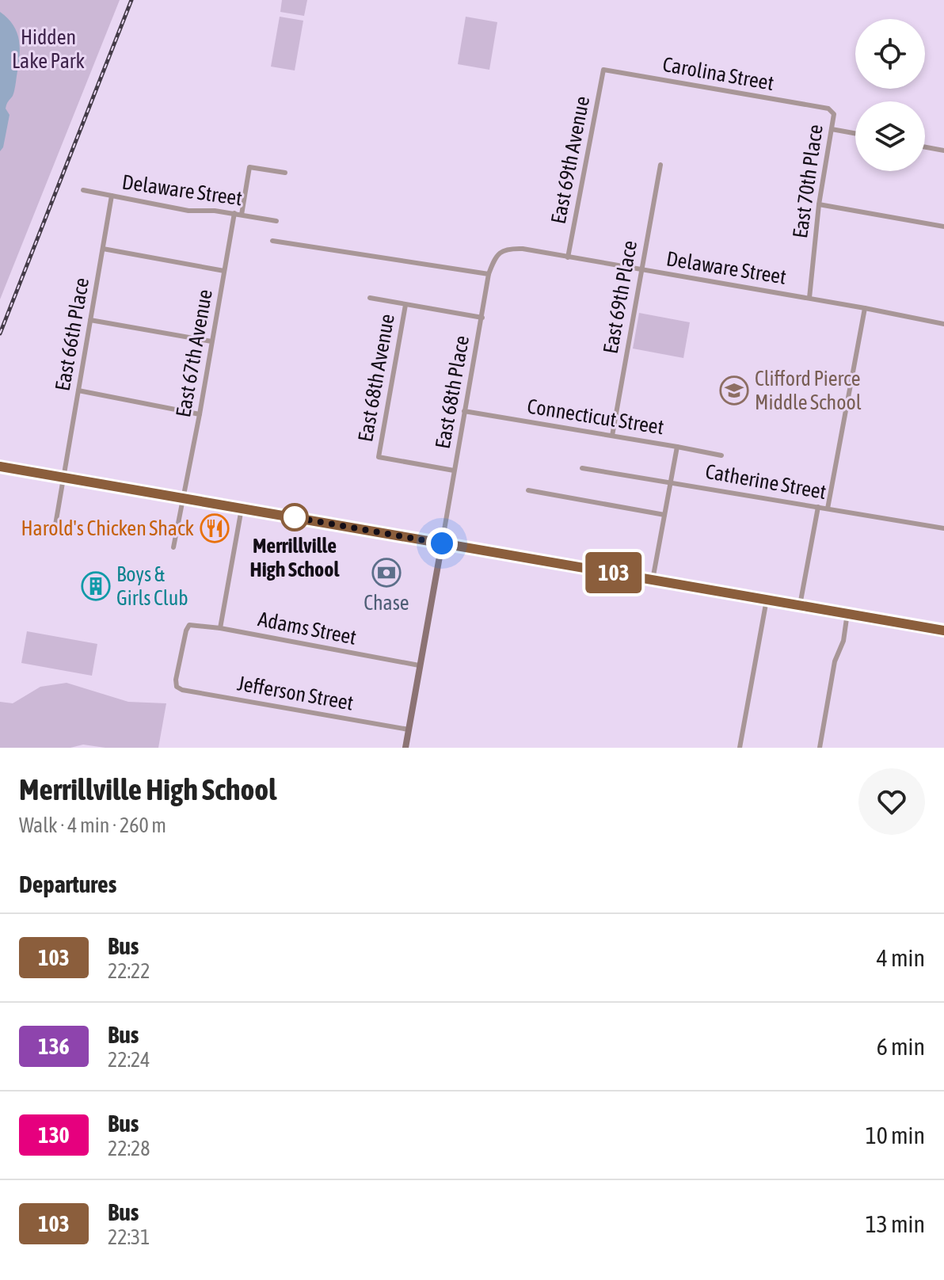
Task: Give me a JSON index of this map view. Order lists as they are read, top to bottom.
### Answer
{
  "streets": {
    "street": [
      "Carolina Street",
      "East 69th Avenue",
      "East 70th Place",
      "Delaware Street",
      "East 69th Place",
      "East 66th Place",
      "East 67th Avenue",
      "East 68th Avenue",
      "East 68th Place",
      "Connecticut Street",
      "Catherine Street",
      "Adams Street",
      "Jefferson Street"
    ]
  },
  "crossings": [
    ["Carolina Street", "East 69th Avenue"],
    ["Carolina Street", "East 70th Place"],
    ["East 69th Avenue", "Delaware Street"],
    ["East 70th Place", "Delaware Street"],
    ["Delaware Street", "East 69th Place"],
    ["Delaware Street", "East 66th Place"],
    ["Delaware Street", "East 67th Avenue"],
    ["Delaware Street", "East 68th Place"],
    ["East 69th Place", "Connecticut Street"],
    ["East 68th Avenue", "East 68th Place"],
    ["East 68th Place", "Connecticut Street"],
    ["Adams Street", "Jefferson Street"]
  ],
  "parks": ["Hidden Lake Park"],
  "places": {
    "school or university": ["Clifford Pierce Middle School"],
    "other": ["Merrillville High School"],
    "restaurant": ["Harold's Chicken Shack"],
    "bank": ["Chase"],
    "building": ["Boys & Girls Club"]
  },
  "lines": ["bus line 103"],
  "page": {
    "on_map": "103",
    "heading": [
      ["Merrillville High School", "Walk · 4 min · 260 m"],
      "Departures"
    ],
    "list": [
      {
        "mark": "103",
        "name": "Bus",
        "note": "22:22",
        "value": "4 min"
      },
      {
        "mark": "136",
        "name": "Bus",
        "note": "22:24",
        "value": "6 min"
      },
      {
        "mark": "130",
        "name": "Bus",
        "note": "22:28",
        "value": "10 min"
      },
      {
        "mark": "103",
        "name": "Bus",
        "note": "22:31",
        "value": "13 min"
      }
    ]
  }
}
